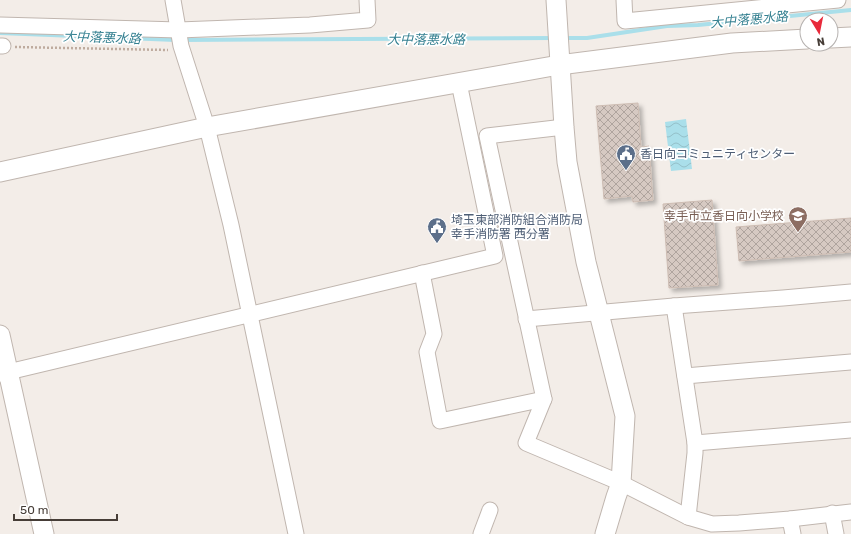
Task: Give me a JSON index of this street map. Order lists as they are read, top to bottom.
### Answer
{
  "water": ["大中落悪水路"],
  "places": {
    "public building": ["香日向コミュニティセンター", "埼玉東部消防組合消防局 幸手消防署 西分署"],
    "school or university": ["幸手市立香日向小学校"]
  },
  "scale_bar": "50 m",
  "north": "bottom"
}
